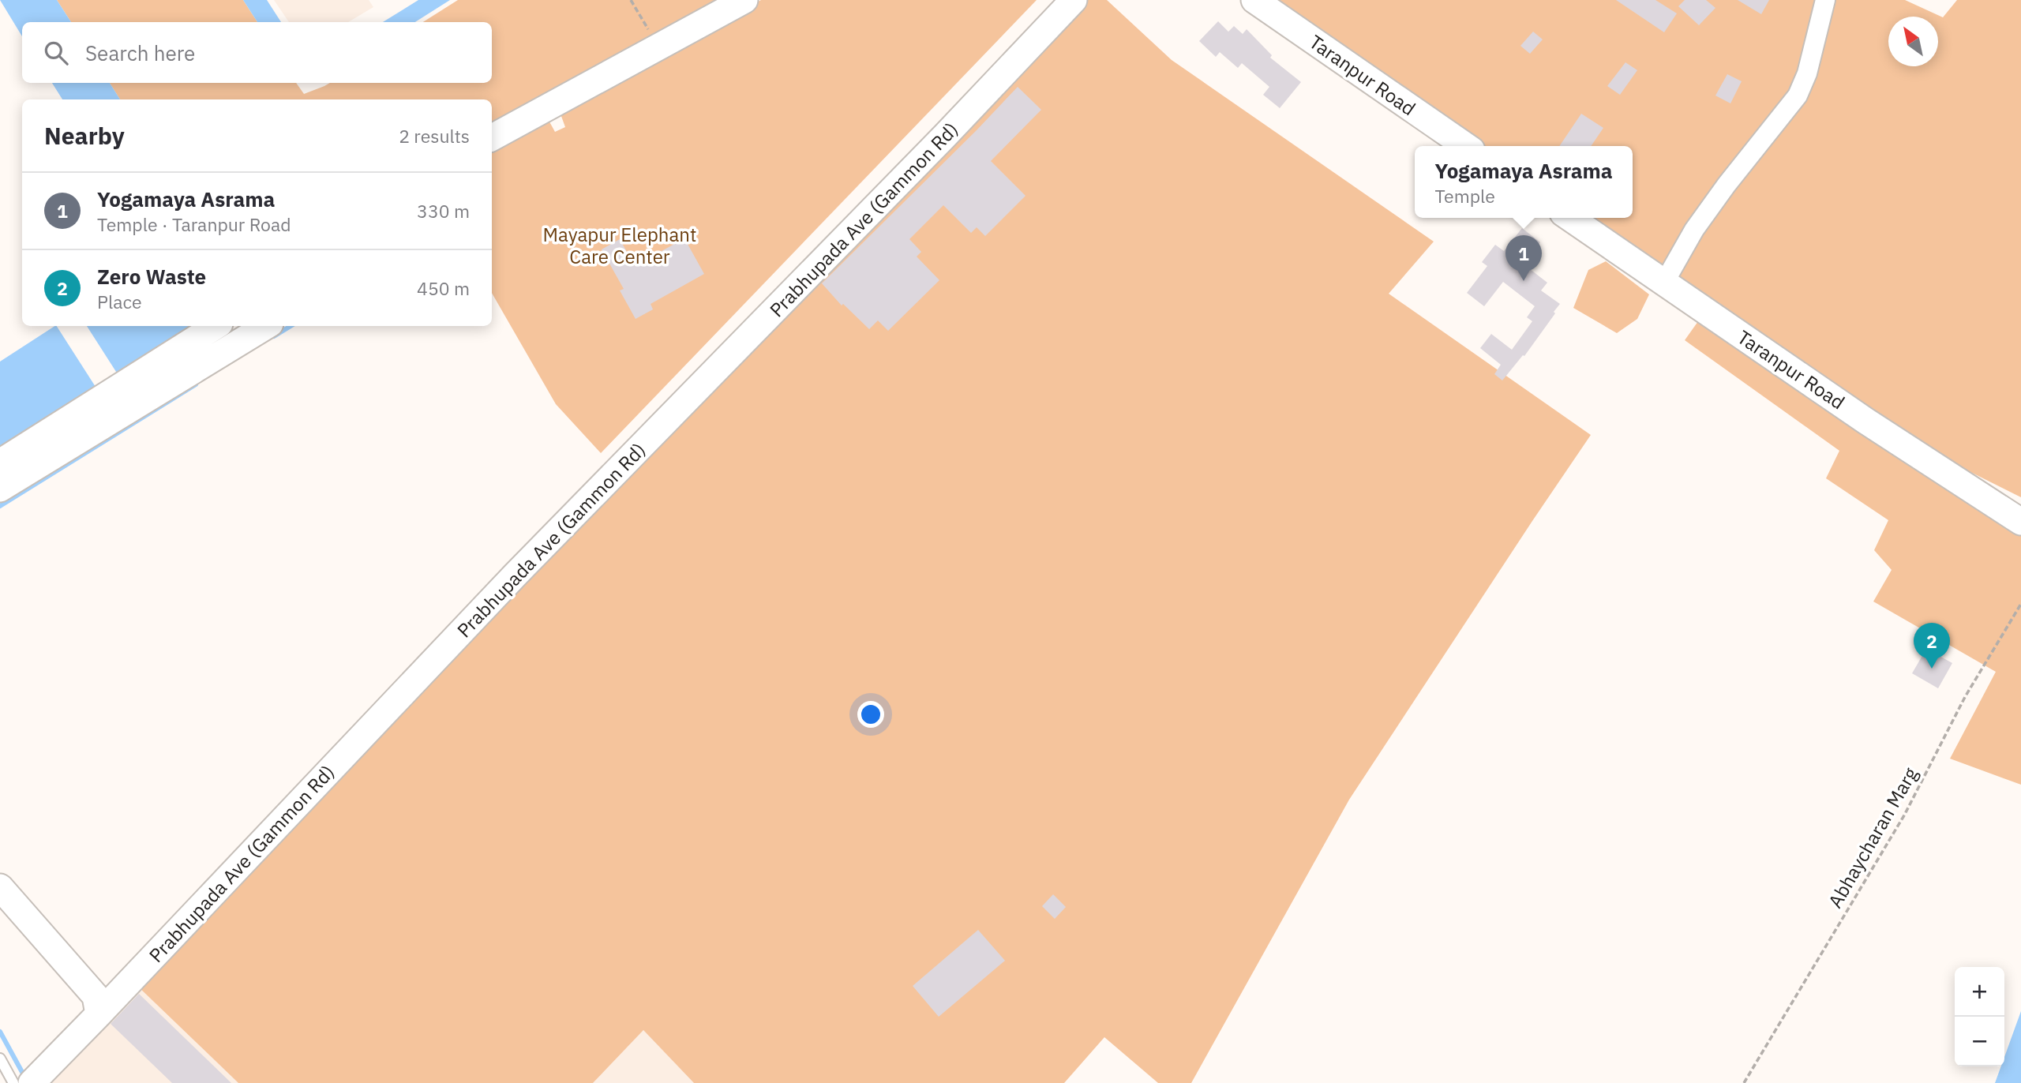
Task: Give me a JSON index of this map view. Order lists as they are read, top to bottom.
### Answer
{
  "streets": {
    "street": ["Taranpur Road", "Prabhupada Ave (Gammon Rd)"],
    "path": ["Abhaycharan Marg"]
  },
  "parks": ["Mayapur Elephant Care Center"],
  "north": "top left",
  "page": {
    "search": "Search here",
    "heading": ["Nearby", "2 results"],
    "popup": ["Yogamaya Asrama", "Temple"],
    "list": [
      {
        "mark": "1",
        "name": "Yogamaya Asrama",
        "note": "Temple · Taranpur Road",
        "value": "330 m"
      },
      {
        "mark": "2",
        "name": "Zero Waste",
        "note": "Place",
        "value": "450 m"
      }
    ],
    "pins": ["1", "2"],
    "map_buttons": ["+", "−"]
  }
}
